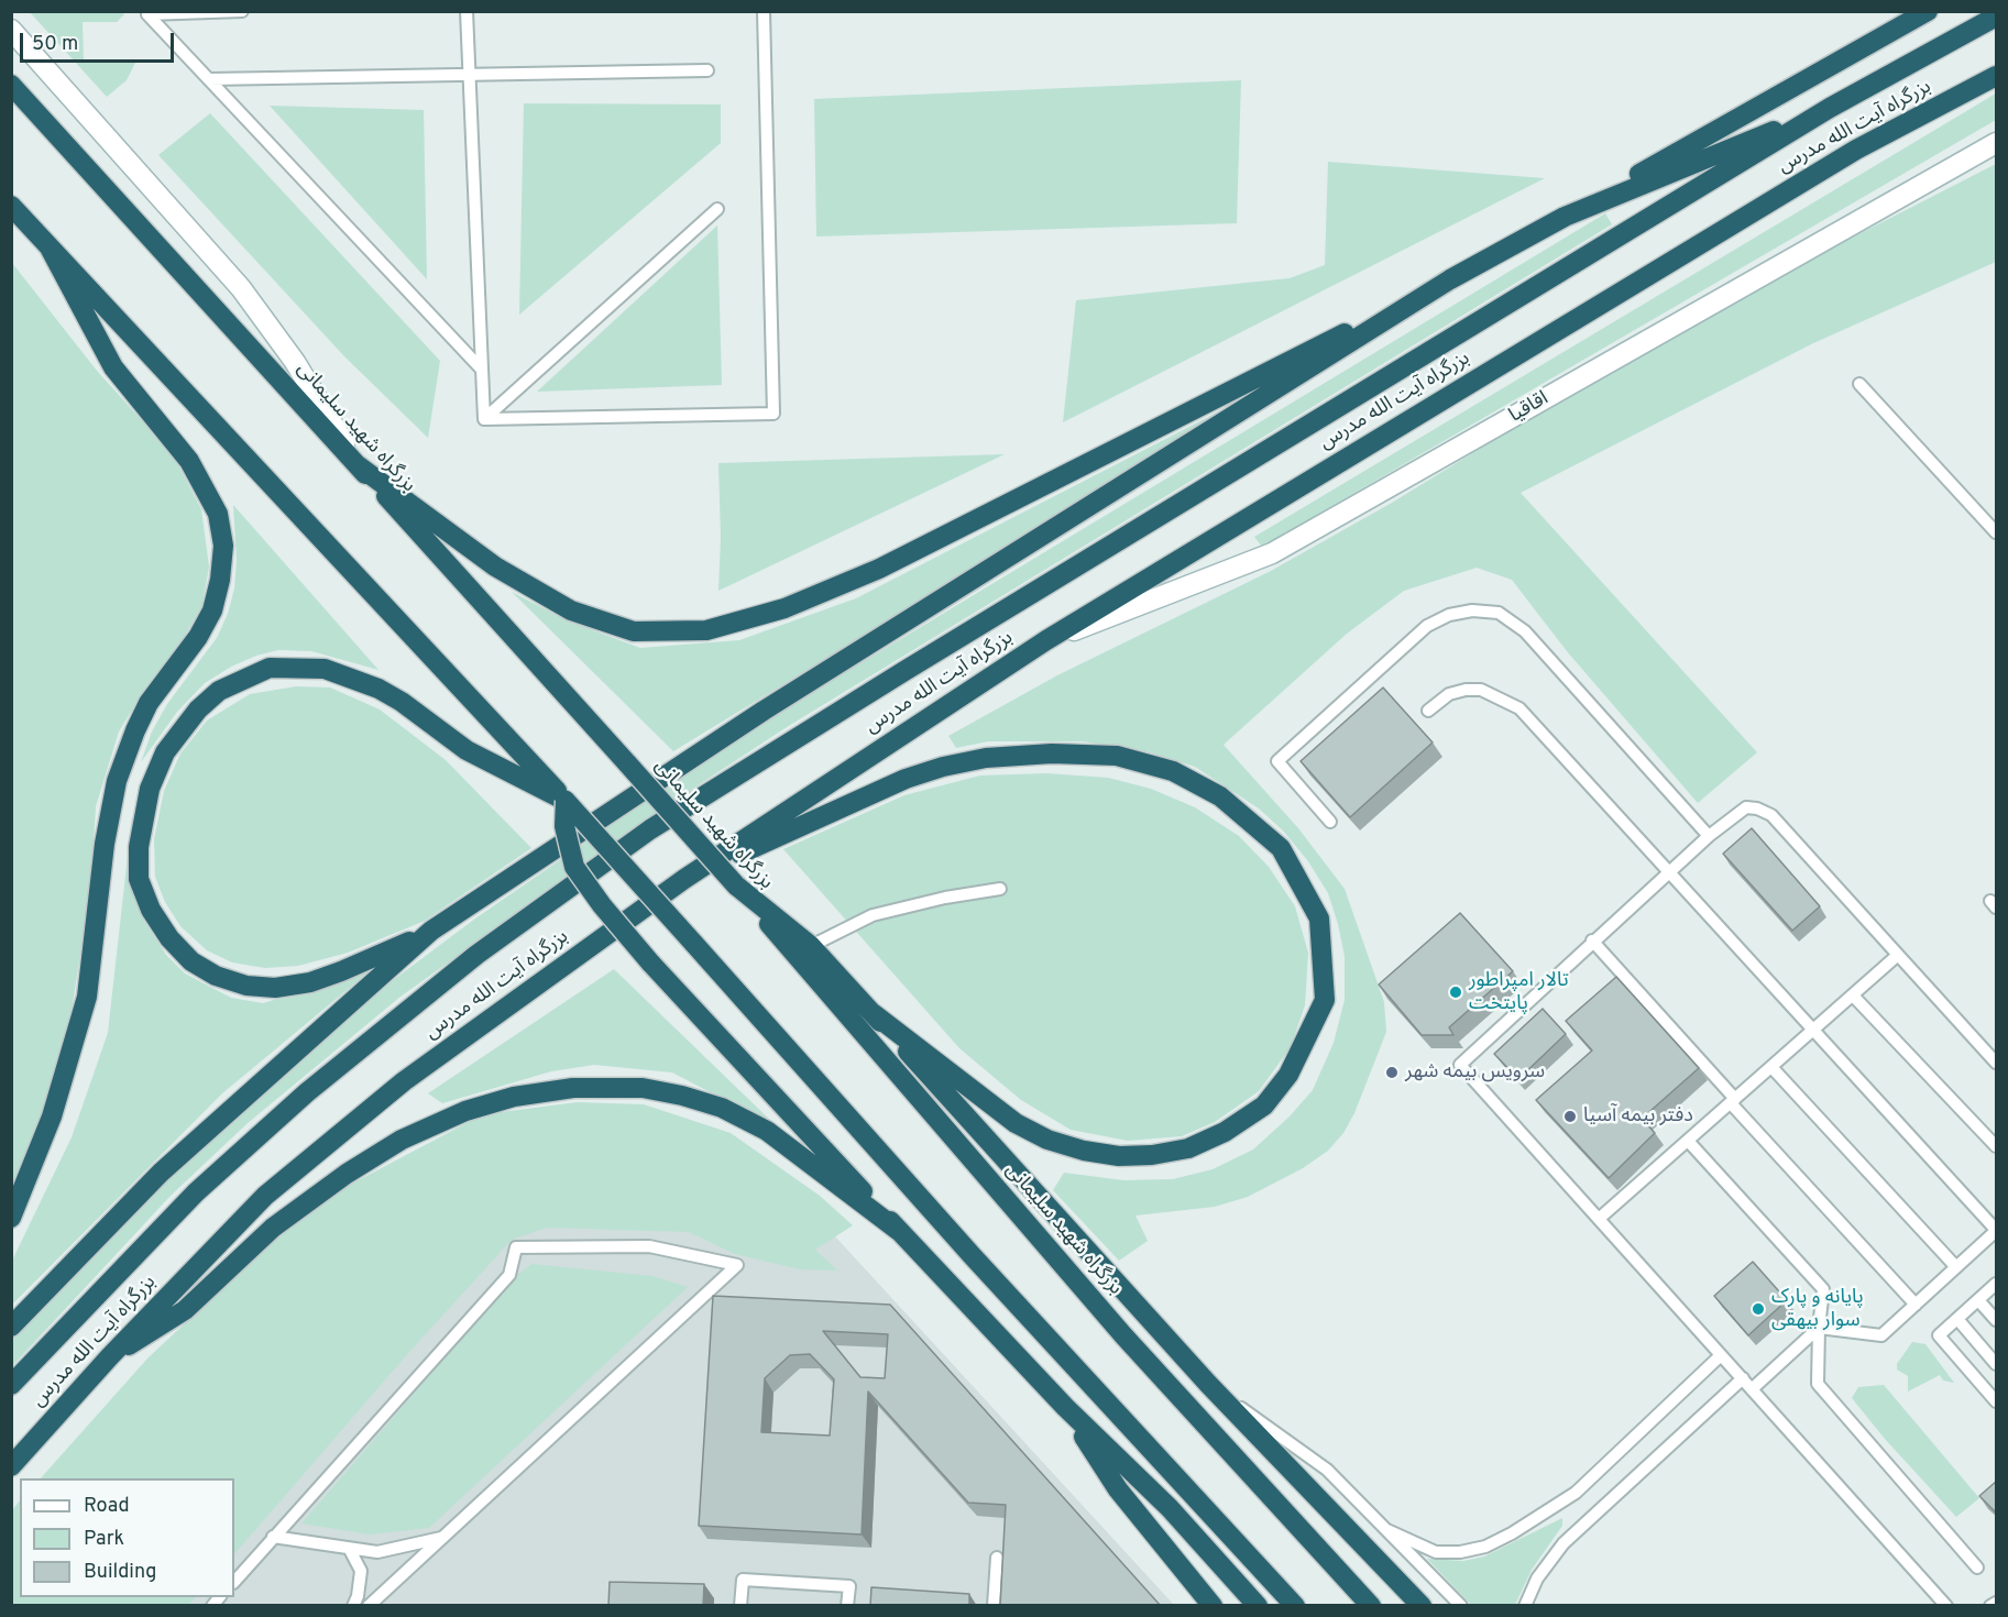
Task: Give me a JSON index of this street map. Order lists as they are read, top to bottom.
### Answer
{
  "streets": {
    "highway": ["بزرگراه آیت الله مدرس", "بزرگراه شهید سلیمانی"],
    "main road": ["اقاقیا"]
  },
  "crossings": [
    ["بزرگراه آیت الله مدرس", "اقاقیا"]
  ],
  "places": [
    "تالار امپراطور پایتخت",
    "سرویس بیمه شهر",
    "دفتر بیمه آسیا",
    "پایانه و پارک سوار بیهقی"
  ],
  "legend": ["Road", "Park", "Building"],
  "scale_bar": "50 m"
}
